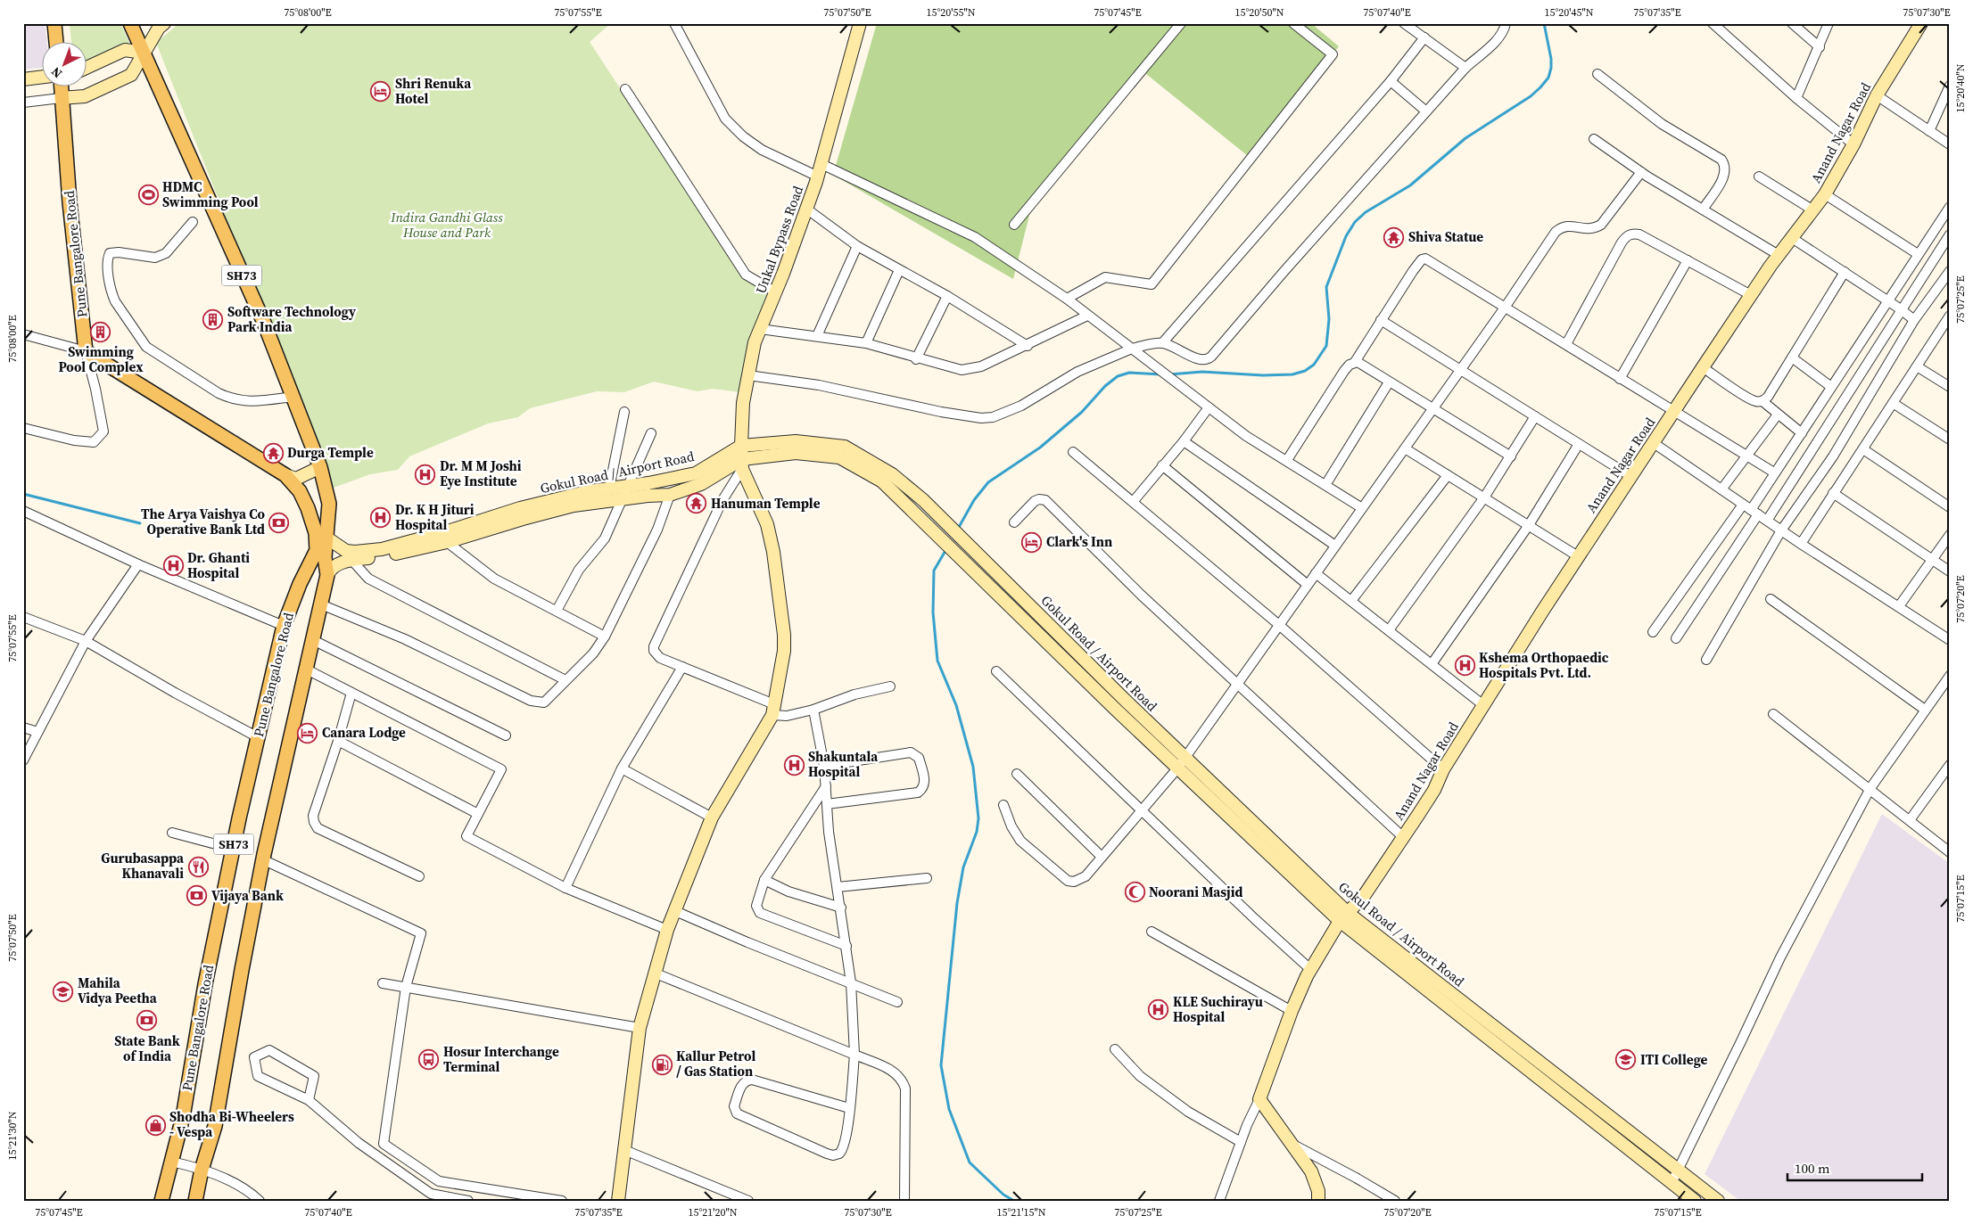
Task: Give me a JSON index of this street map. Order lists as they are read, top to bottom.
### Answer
{
  "streets": {
    "main road": [
      "Anand Nagar Road",
      "Unkal Bypass Road",
      "Pune Bangalore Road",
      "SH73",
      "Gokul Road / Airport Road"
    ]
  },
  "crossings": [
    ["Anand Nagar Road", "Gokul Road / Airport Road"],
    ["Unkal Bypass Road", "Gokul Road / Airport Road"],
    ["Pune Bangalore Road", "SH73"],
    ["Pune Bangalore Road", "Gokul Road / Airport Road"]
  ],
  "parks": ["Indira Gandhi Glass House and Park"],
  "places": {
    "hotel": ["Shri Renuka Hotel", "Clark's Inn", "Canara Lodge"],
    "sports": ["HDMC Swimming Pool"],
    "temple": ["Shiva Statue", "Durga Temple", "Hanuman Temple"],
    "building": ["Software Technology Park India", "Swimming Pool Complex"],
    "hospital": [
      "Dr. M M Joshi Eye Institute",
      "Dr. K H Jituri Hospital",
      "Dr. Ghanti Hospital",
      "Kshema Orthopaedic Hospitals Pvt. Ltd.",
      "Shakuntala Hospital",
      "KLE Suchirayu Hospital"
    ],
    "bank": ["The Arya Vaishya Co Operative Bank Ltd", "Vijaya Bank", "State Bank of India"],
    "restaurant": ["Gurubasappa Khanavali"],
    "mosque": ["Noorani Masjid"],
    "school or university": ["Mahila Vidya Peetha", "ITI College"],
    "bus stop": ["Hosur Interchange Terminal"],
    "fuel station": ["Kallur Petrol / Gas Station"],
    "shop": ["Shodha Bi-Wheelers - Vespa"]
  },
  "scale_bar": "100 m",
  "north": "bottom left",
  "coordinates": [
    "75°08'00\"E",
    "75°07'55\"E",
    "75°07'50\"E",
    "15°20'55\"N",
    "75°07'45\"E",
    "15°20'50\"N",
    "75°07'40\"E",
    "15°20'45\"N",
    "75°07'35\"E",
    "75°07'30\"E",
    "15°20'40\"N",
    "75°07'25\"E",
    "75°07'20\"E",
    "75°07'15\"E",
    "15°21'30\"N",
    "15°21'20\"N",
    "15°21'15\"N"
  ]
}
